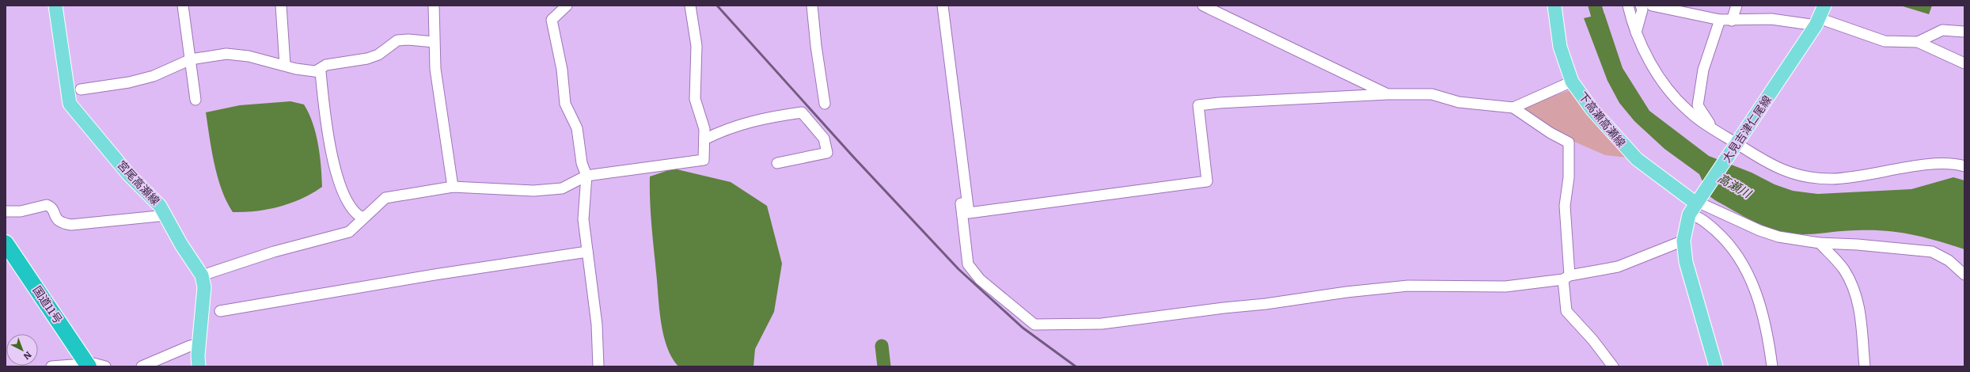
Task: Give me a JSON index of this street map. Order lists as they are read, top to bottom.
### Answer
{
  "streets": {
    "highway": ["国道11号"],
    "main road": ["下高瀬高瀬線", "大見吉津仁尾線", "宮尾高瀬線"]
  },
  "crossings": [
    ["下高瀬高瀬線", "大見吉津仁尾線"]
  ],
  "water": ["高瀬川"],
  "north": "bottom right"
}
